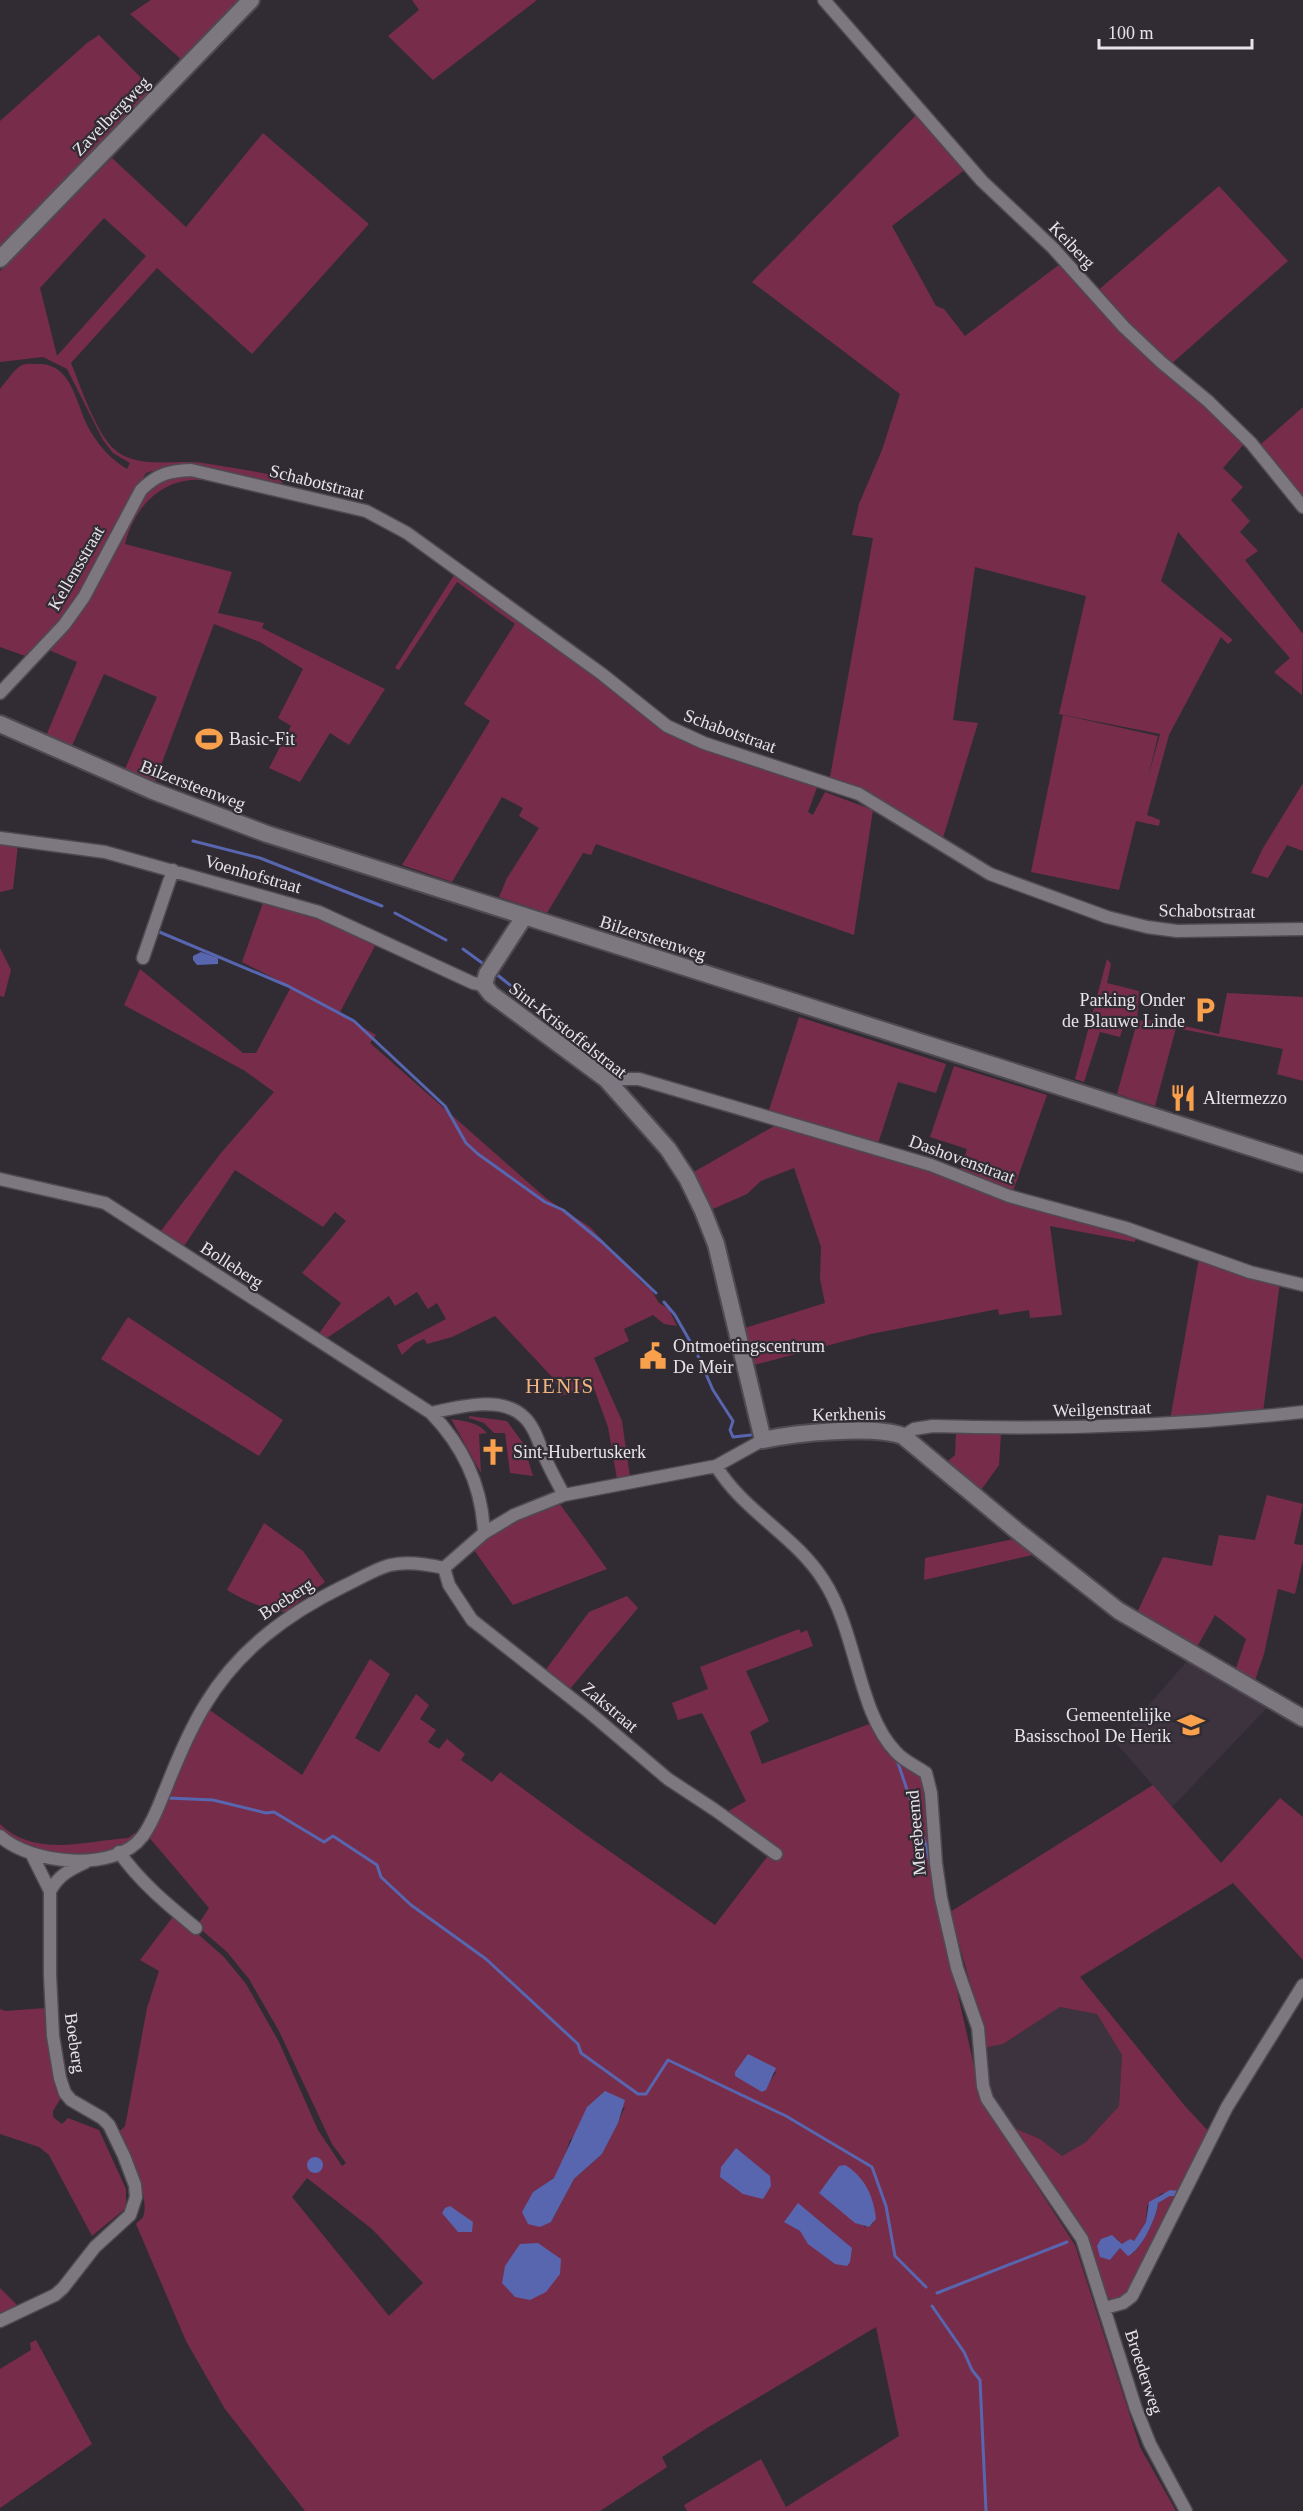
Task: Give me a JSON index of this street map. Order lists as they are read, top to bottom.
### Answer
{
  "streets": {
    "main road": [
      "Zavelbergweg",
      "Bilzersteenweg",
      "Sint-Kristoffelstraat",
      "Kerkhenis"
    ],
    "street": [
      "Keiberg",
      "Schabotstraat",
      "Kellensstraat",
      "Voenhofstraat",
      "Dashovenstraat",
      "Bolleberg",
      "Weilgenstraat",
      "Boeberg",
      "Zakstraat",
      "Merebeemd",
      "Broederweg"
    ]
  },
  "crossings": [
    ["Schabotstraat", "Kellensstraat"],
    ["Bilzersteenweg", "Sint-Kristoffelstraat"],
    ["Voenhofstraat", "Sint-Kristoffelstraat"],
    ["Sint-Kristoffelstraat", "Dashovenstraat"],
    ["Sint-Kristoffelstraat", "Kerkhenis"],
    ["Bolleberg", "Kerkhenis"],
    ["Weilgenstraat", "Kerkhenis"],
    ["Kerkhenis", "Boeberg"],
    ["Kerkhenis", "Zakstraat"],
    ["Kerkhenis", "Merebeemd"],
    ["Boeberg", "Zakstraat"],
    ["Merebeemd", "Broederweg"]
  ],
  "districts": ["HENIS"],
  "places": {
    "sports": ["Basic-Fit"],
    "parking": ["Parking Onder de Blauwe Linde"],
    "restaurant": ["Altermezzo"],
    "public building": ["Ontmoetingscentrum De Meir"],
    "church": ["Sint-Hubertuskerk"],
    "school or university": ["Gemeentelijke Basisschool De Herik"]
  },
  "scale_bar": "100 m"
}
